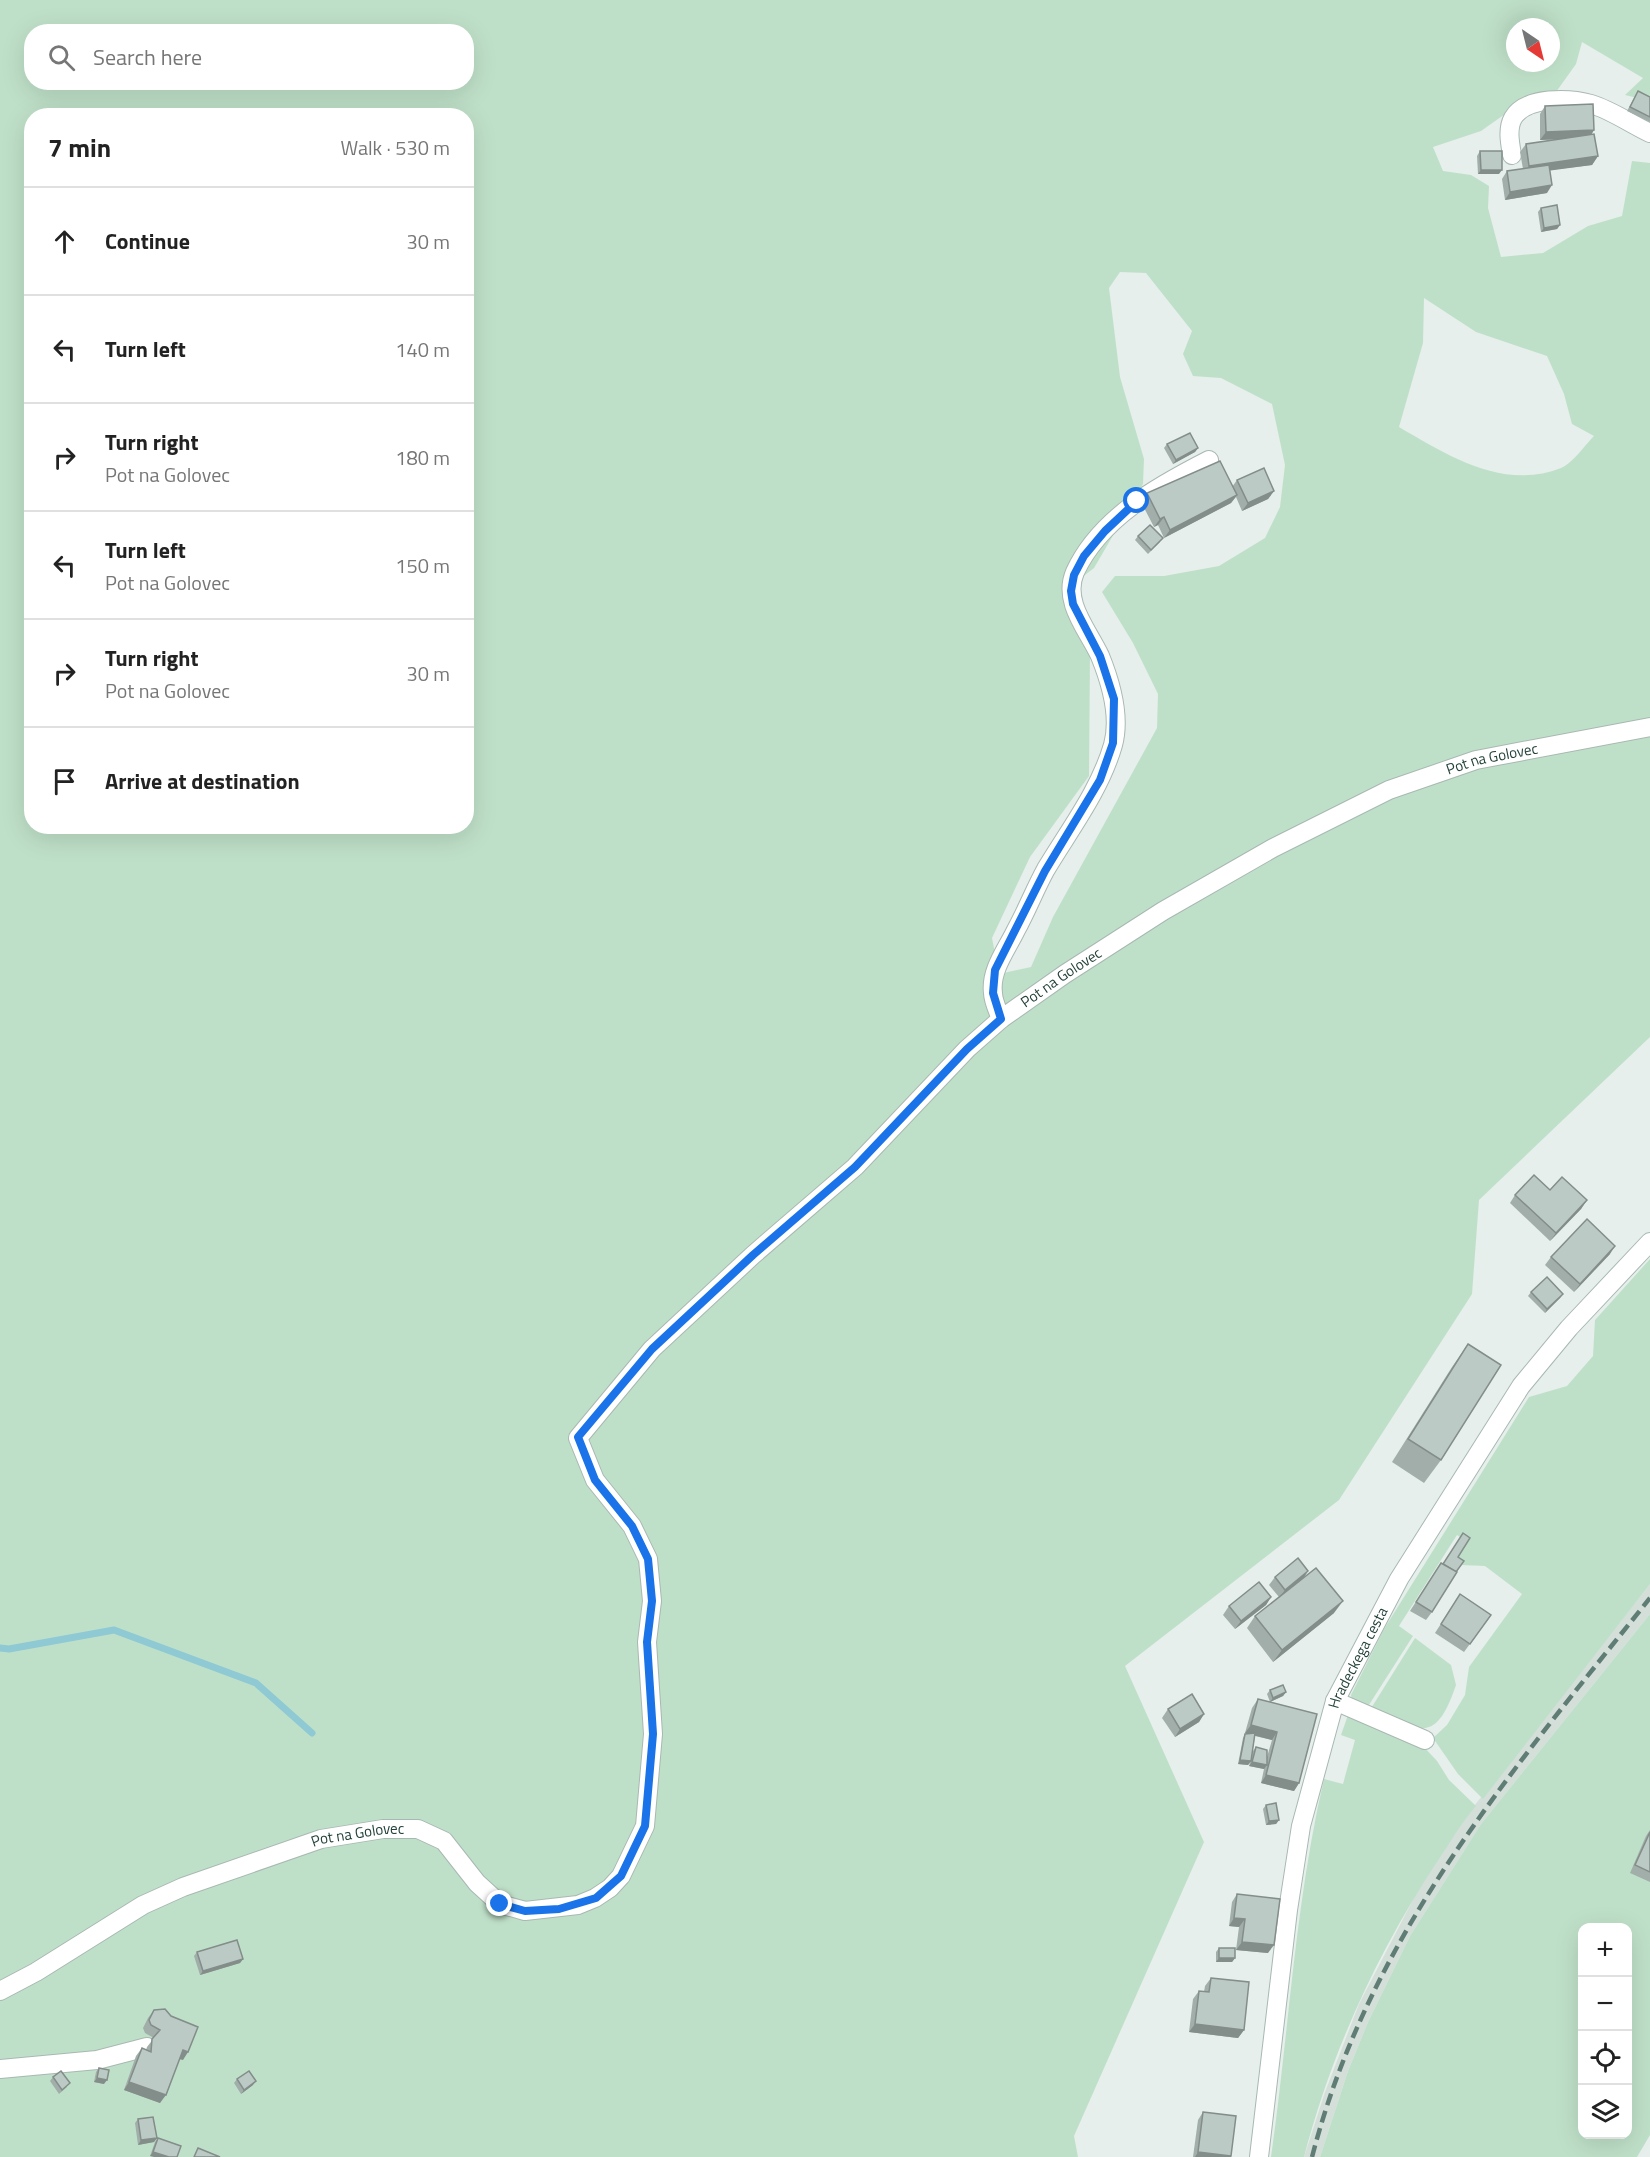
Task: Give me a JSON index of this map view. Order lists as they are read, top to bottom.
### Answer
{
  "streets": {
    "street": ["Pot na Golovec", "Hradeckega cesta"]
  },
  "north": "bottom right",
  "page": {
    "search": "Search here",
    "heading": ["7 min", "Walk · 530 m"],
    "list": [
      ["Continue", "30 m"],
      ["Turn left", "140 m"],
      ["Turn right", "Pot na Golovec", "180 m"],
      ["Turn left", "Pot na Golovec", "150 m"],
      ["Turn right", "Pot na Golovec", "30 m"],
      "Arrive at destination"
    ],
    "map_buttons": ["+", "−"]
  }
}
